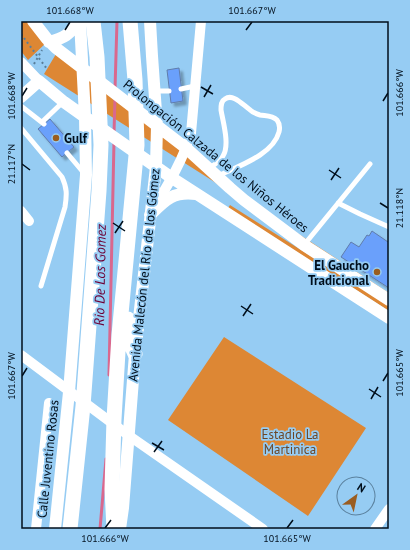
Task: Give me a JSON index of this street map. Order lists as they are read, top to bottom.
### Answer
{
  "streets": {
    "main road": ["Avenida Malecón del Río de los Gómez"],
    "street": ["Prolongación Calzada de los Niños Héroes", "Calle Juventino Rosas"]
  },
  "crossings": [
    ["Prolongación Calzada de los Niños Héroes", "Avenida Malecón del Río de los Gómez"]
  ],
  "water": ["Rio De Los Gomez"],
  "parks": ["Estadio La Martinica"],
  "places": ["Gulf", "El Gaucho Tradicional"],
  "north": "top right",
  "coordinates": [
    "101.668°W",
    "101.667°W",
    "101.666°W",
    "21.117°N",
    "21.118°N",
    "101.665°W"
  ]
}
